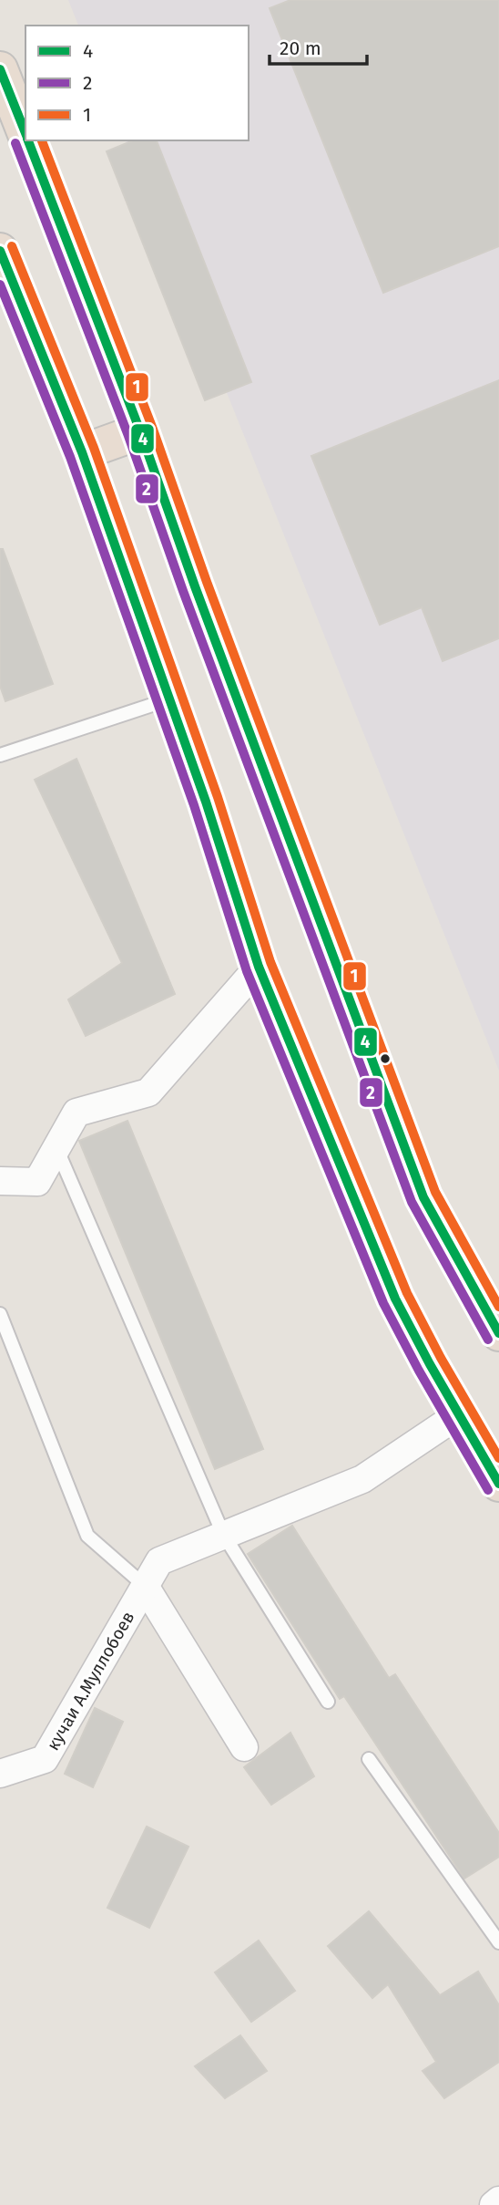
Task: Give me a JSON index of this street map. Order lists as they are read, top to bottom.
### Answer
{
  "streets": {
    "street": ["кучаи А.Муллобоев"]
  },
  "lines": ["transit line 4", "transit line 1", "transit line 2"],
  "legend": ["4", "2", "1"],
  "scale_bar": "20 m"
}
